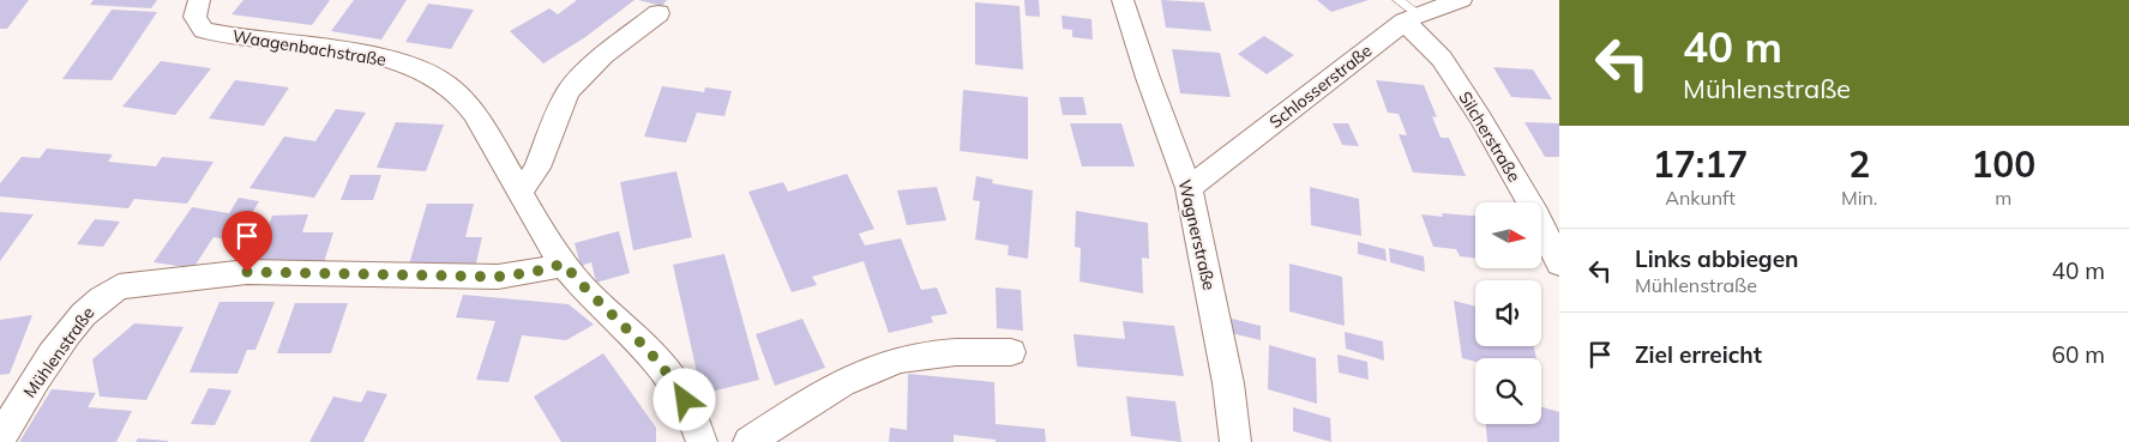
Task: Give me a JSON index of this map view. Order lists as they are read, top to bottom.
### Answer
{
  "streets": {
    "street": [
      "Waagenbachstraße",
      "Schlosserstraße",
      "Silcherstraße",
      "Wagnerstraße",
      "Mühlenstraße"
    ]
  },
  "crossings": [
    ["Waagenbachstraße", "Mühlenstraße"],
    ["Schlosserstraße", "Silcherstraße"],
    ["Schlosserstraße", "Wagnerstraße"]
  ],
  "north": "right",
  "page": {
    "turn": ["40 m", "Mühlenstraße"],
    "eta": [
      "17:17",
      "Ankunft",
      "2",
      "Min.",
      "100",
      "m"
    ],
    "list": [
      {
        "name": "Links abbiegen",
        "note": "Mühlenstraße",
        "value": "40 m"
      },
      {
        "name": "Ziel erreicht",
        "value": "60 m"
      }
    ]
  }
}
